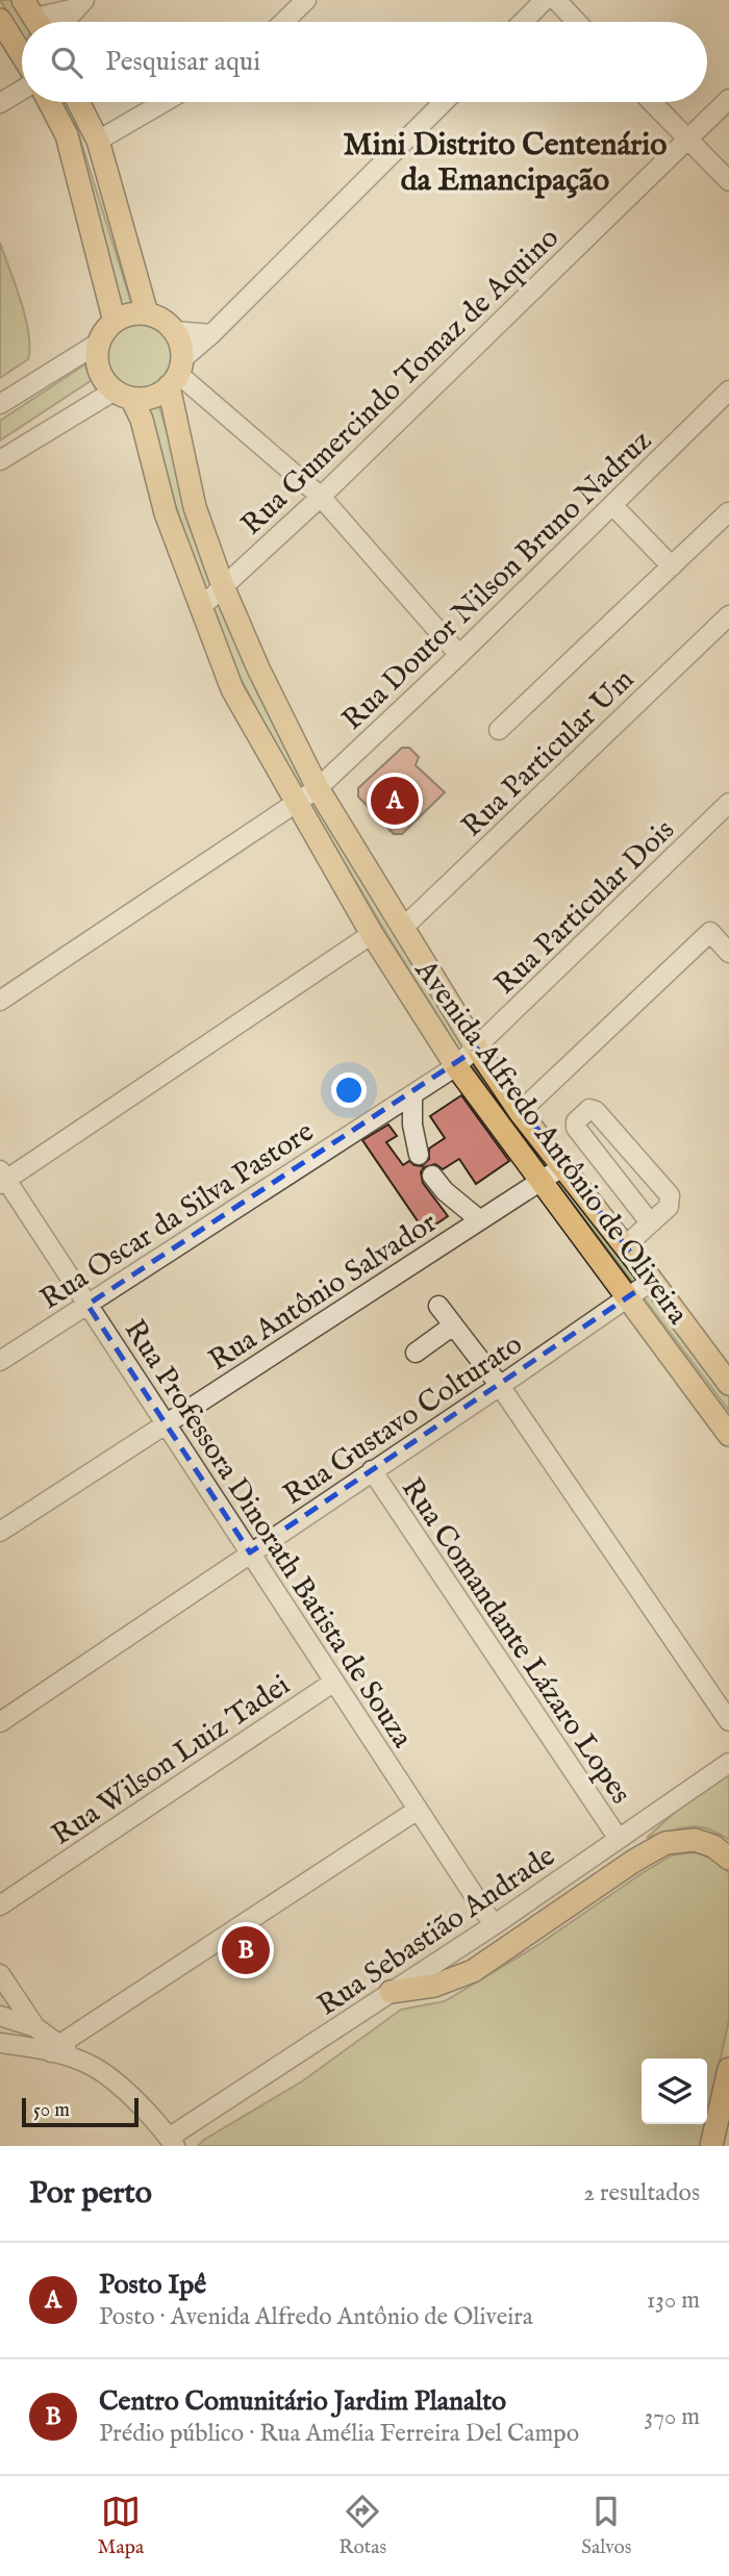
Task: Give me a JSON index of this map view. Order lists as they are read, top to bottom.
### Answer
{
  "streets": {
    "main road": ["Avenida Alfredo Antônio de Oliveira"],
    "street": [
      "Rua Gumercindo Tomaz de Aquino",
      "Rua Doutor Nilson Bruno Nadruz",
      "Rua Particular Um",
      "Rua Particular Dois",
      "Rua Oscar da Silva Pastore",
      "Rua Antônio Salvador",
      "Rua Gustavo Colturato",
      "Rua Professora Dinorath Batista de Souza",
      "Rua Comandante Lázaro Lopes",
      "Rua Wilson Luiz Tadei",
      "Rua Sebastião Andrade"
    ]
  },
  "crossings": [
    ["Rua Gumercindo Tomaz de Aquino", "Avenida Alfredo Antônio de Oliveira"],
    ["Rua Doutor Nilson Bruno Nadruz", "Avenida Alfredo Antônio de Oliveira"],
    ["Rua Particular Um", "Avenida Alfredo Antônio de Oliveira"],
    ["Rua Particular Dois", "Avenida Alfredo Antônio de Oliveira"],
    ["Rua Particular Dois", "Rua Oscar da Silva Pastore"],
    ["Avenida Alfredo Antônio de Oliveira", "Rua Oscar da Silva Pastore"],
    ["Avenida Alfredo Antônio de Oliveira", "Rua Antônio Salvador"],
    ["Avenida Alfredo Antônio de Oliveira", "Rua Gustavo Colturato"],
    ["Rua Oscar da Silva Pastore", "Rua Professora Dinorath Batista de Souza"],
    ["Rua Antônio Salvador", "Rua Professora Dinorath Batista de Souza"],
    ["Rua Gustavo Colturato", "Rua Professora Dinorath Batista de Souza"],
    ["Rua Gustavo Colturato", "Rua Comandante Lázaro Lopes"],
    ["Rua Professora Dinorath Batista de Souza", "Rua Wilson Luiz Tadei"],
    ["Rua Professora Dinorath Batista de Souza", "Rua Sebastião Andrade"],
    ["Rua Comandante Lázaro Lopes", "Rua Sebastião Andrade"]
  ],
  "districts": ["Mini Distrito Centenário da Emancipação"],
  "scale_bar": "50 m",
  "page": {
    "search": "Pesquisar aqui",
    "pins": ["A", "B"],
    "scale": "50 m",
    "heading": ["Por perto", "2 resultados"],
    "list": [
      {
        "mark": "A",
        "name": "Posto Ipê",
        "note": "Posto · Avenida Alfredo Antônio de Oliveira",
        "value": "130 m"
      },
      {
        "mark": "B",
        "name": "Centro Comunitário Jardim Planalto",
        "note": "Prédio público · Rua Amélia Ferreira Del Campo",
        "value": "370 m"
      }
    ],
    "nav": ["Mapa", "Rotas", "Salvos"]
  }
}
